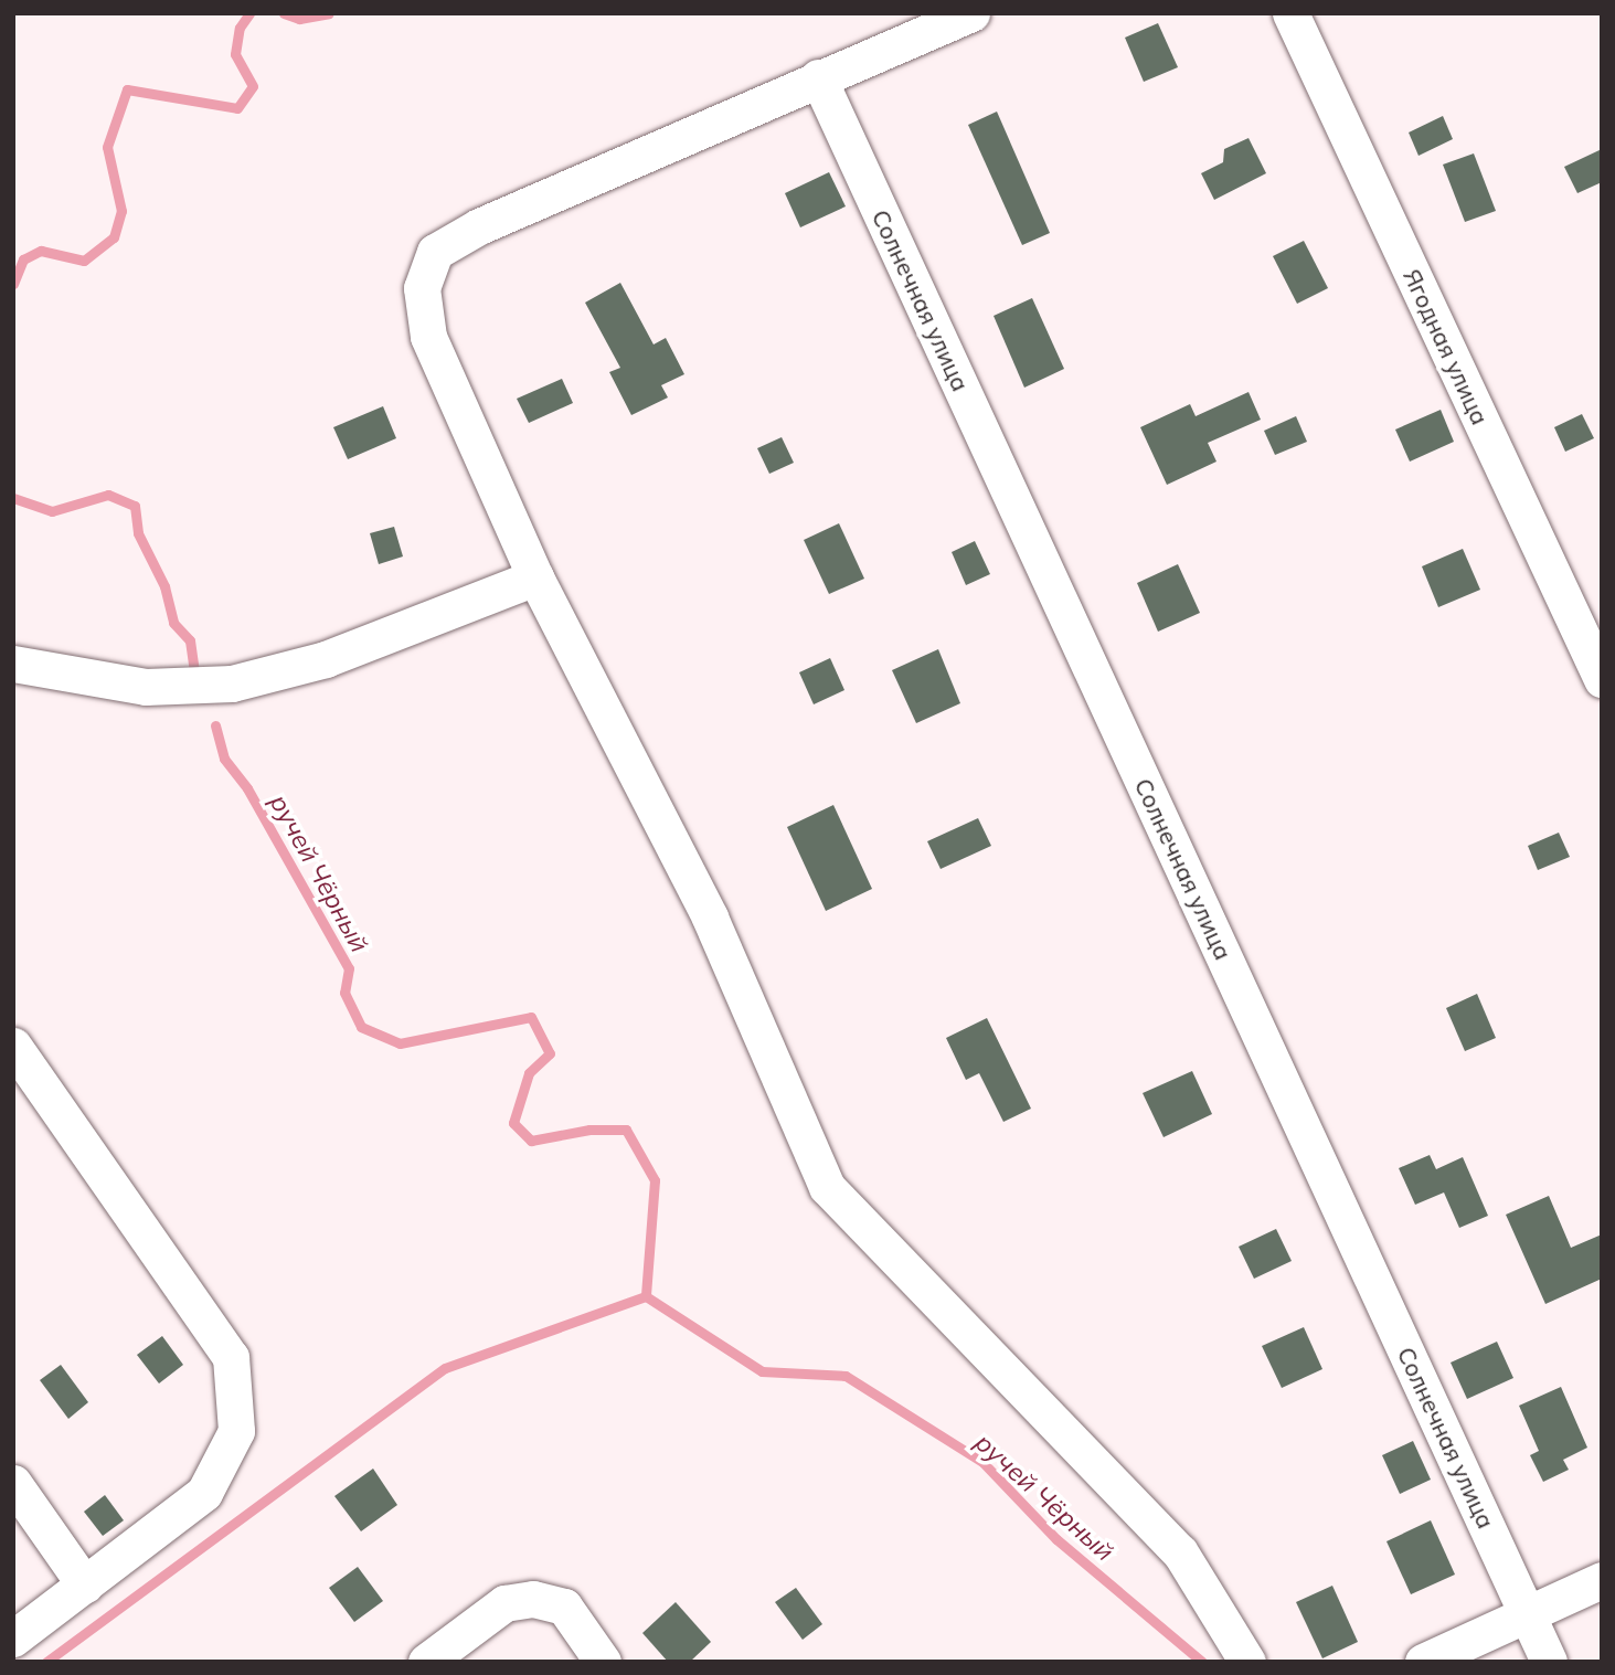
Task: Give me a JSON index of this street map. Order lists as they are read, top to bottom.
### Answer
{
  "streets": {
    "street": ["Солнечная улица", "Ягодная улица"]
  },
  "water": ["ручей Чёрный"]
}
